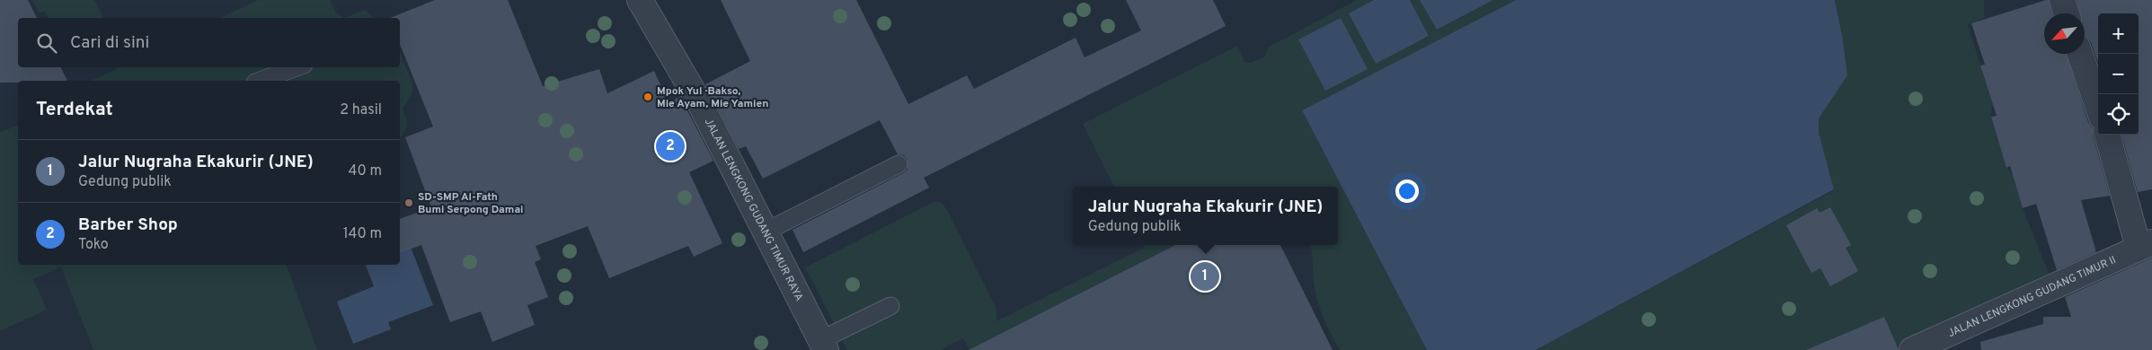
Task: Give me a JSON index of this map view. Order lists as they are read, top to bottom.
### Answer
{
  "streets": {
    "street": ["JALAN LENGKONG GUDANG TIMUR RAYA", "JALAN LENGKONG GUDANG TIMUR II"]
  },
  "places": ["Mpok Yul · Bakso, Mie Ayam, Mie Yamien", "SD-SMP Al-Fath Bumi Serpong Damai"],
  "north": "bottom left",
  "page": {
    "map_buttons": ["+", "−"],
    "search": "Cari di sini",
    "heading": ["Terdekat", "2 hasil"],
    "pins": ["2", "1"],
    "list": [
      {
        "mark": "1",
        "name": "Jalur Nugraha Ekakurir (JNE)",
        "note": "Gedung publik",
        "value": "40 m"
      },
      {
        "mark": "2",
        "name": "Barber Shop",
        "note": "Toko",
        "value": "140 m"
      }
    ],
    "popup": ["Jalur Nugraha Ekakurir (JNE)", "Gedung publik"]
  }
}
